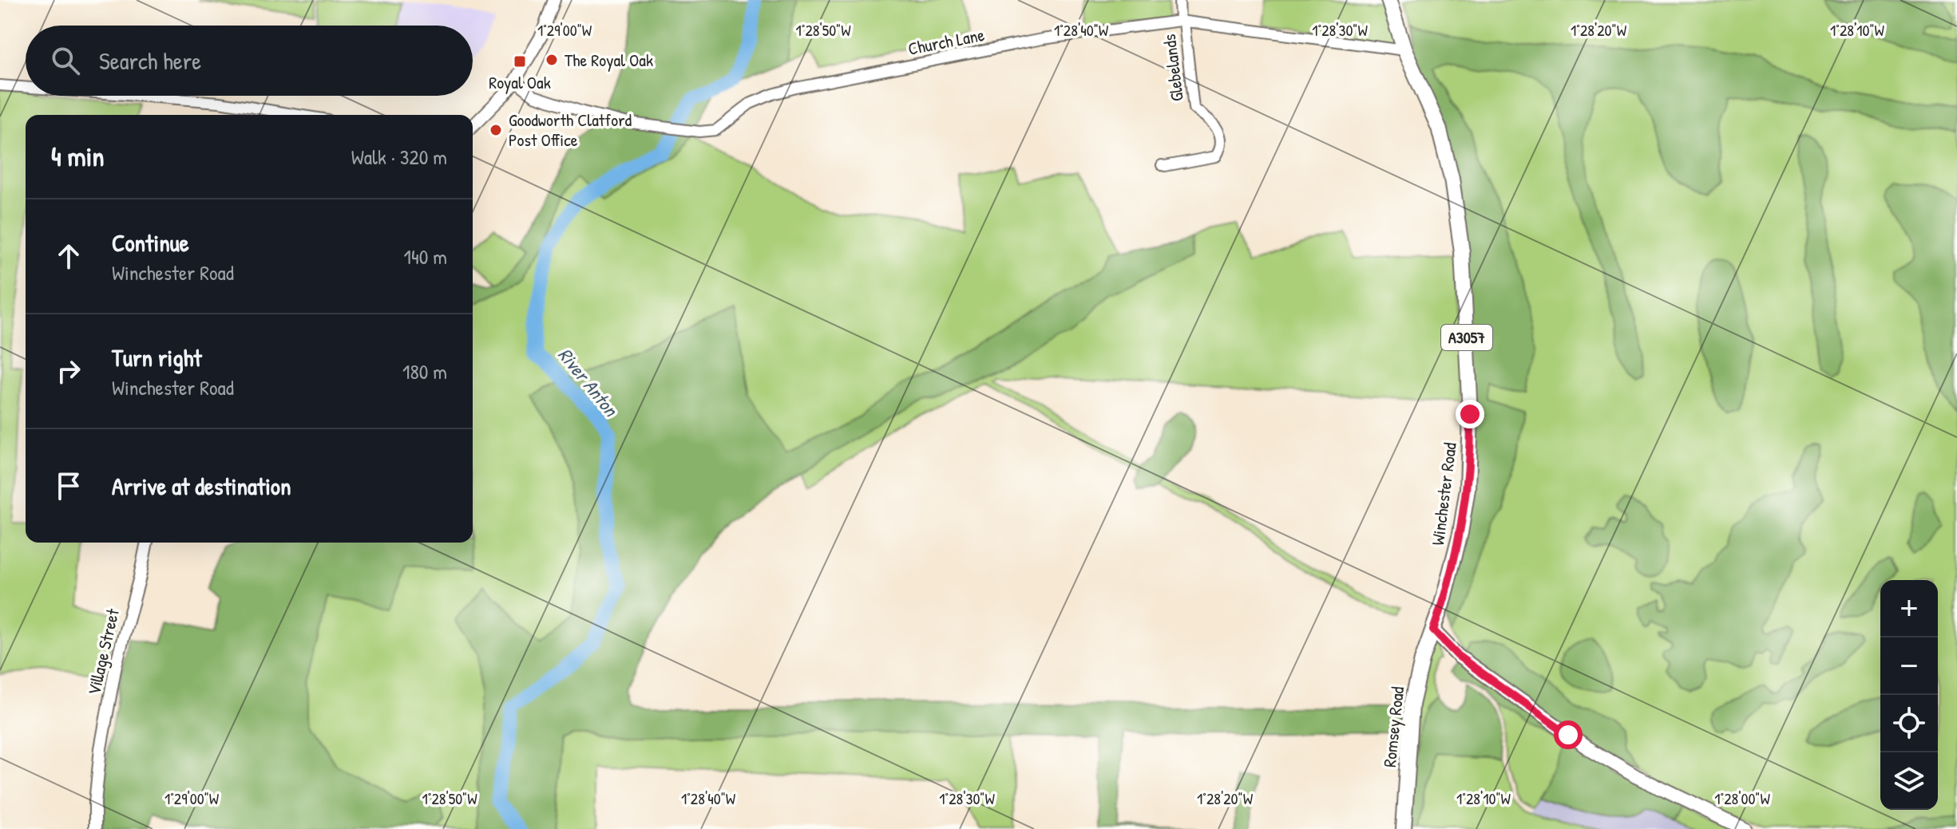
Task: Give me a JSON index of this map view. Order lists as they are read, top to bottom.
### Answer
{
  "streets": {
    "main road": ["A3057", "Winchester Road", "Romsey Road"],
    "street": ["Church Lane", "Glebelands", "Village Street"]
  },
  "crossings": [
    ["Church Lane", "Glebelands"],
    ["Church Lane", "Winchester Road"],
    ["Winchester Road", "Romsey Road"]
  ],
  "water": ["River Anton"],
  "places": {
    "other": ["The Royal Oak", "Goodworth Clatford Post Office"],
    "transit": ["Royal Oak"]
  },
  "page": {
    "search": "Search here",
    "heading": ["4 min", "Walk · 320 m"],
    "list": [
      ["Continue", "Winchester Road", "140 m"],
      ["Turn right", "Winchester Road", "180 m"],
      "Arrive at destination"
    ],
    "map_buttons": ["+", "−"]
  },
  "coordinates": [
    "1°29'00\"W",
    "1°28'50\"W",
    "1°28'40\"W",
    "1°28'30\"W",
    "1°28'20\"W",
    "1°28'10\"W",
    "1°28'00\"W"
  ]
}
